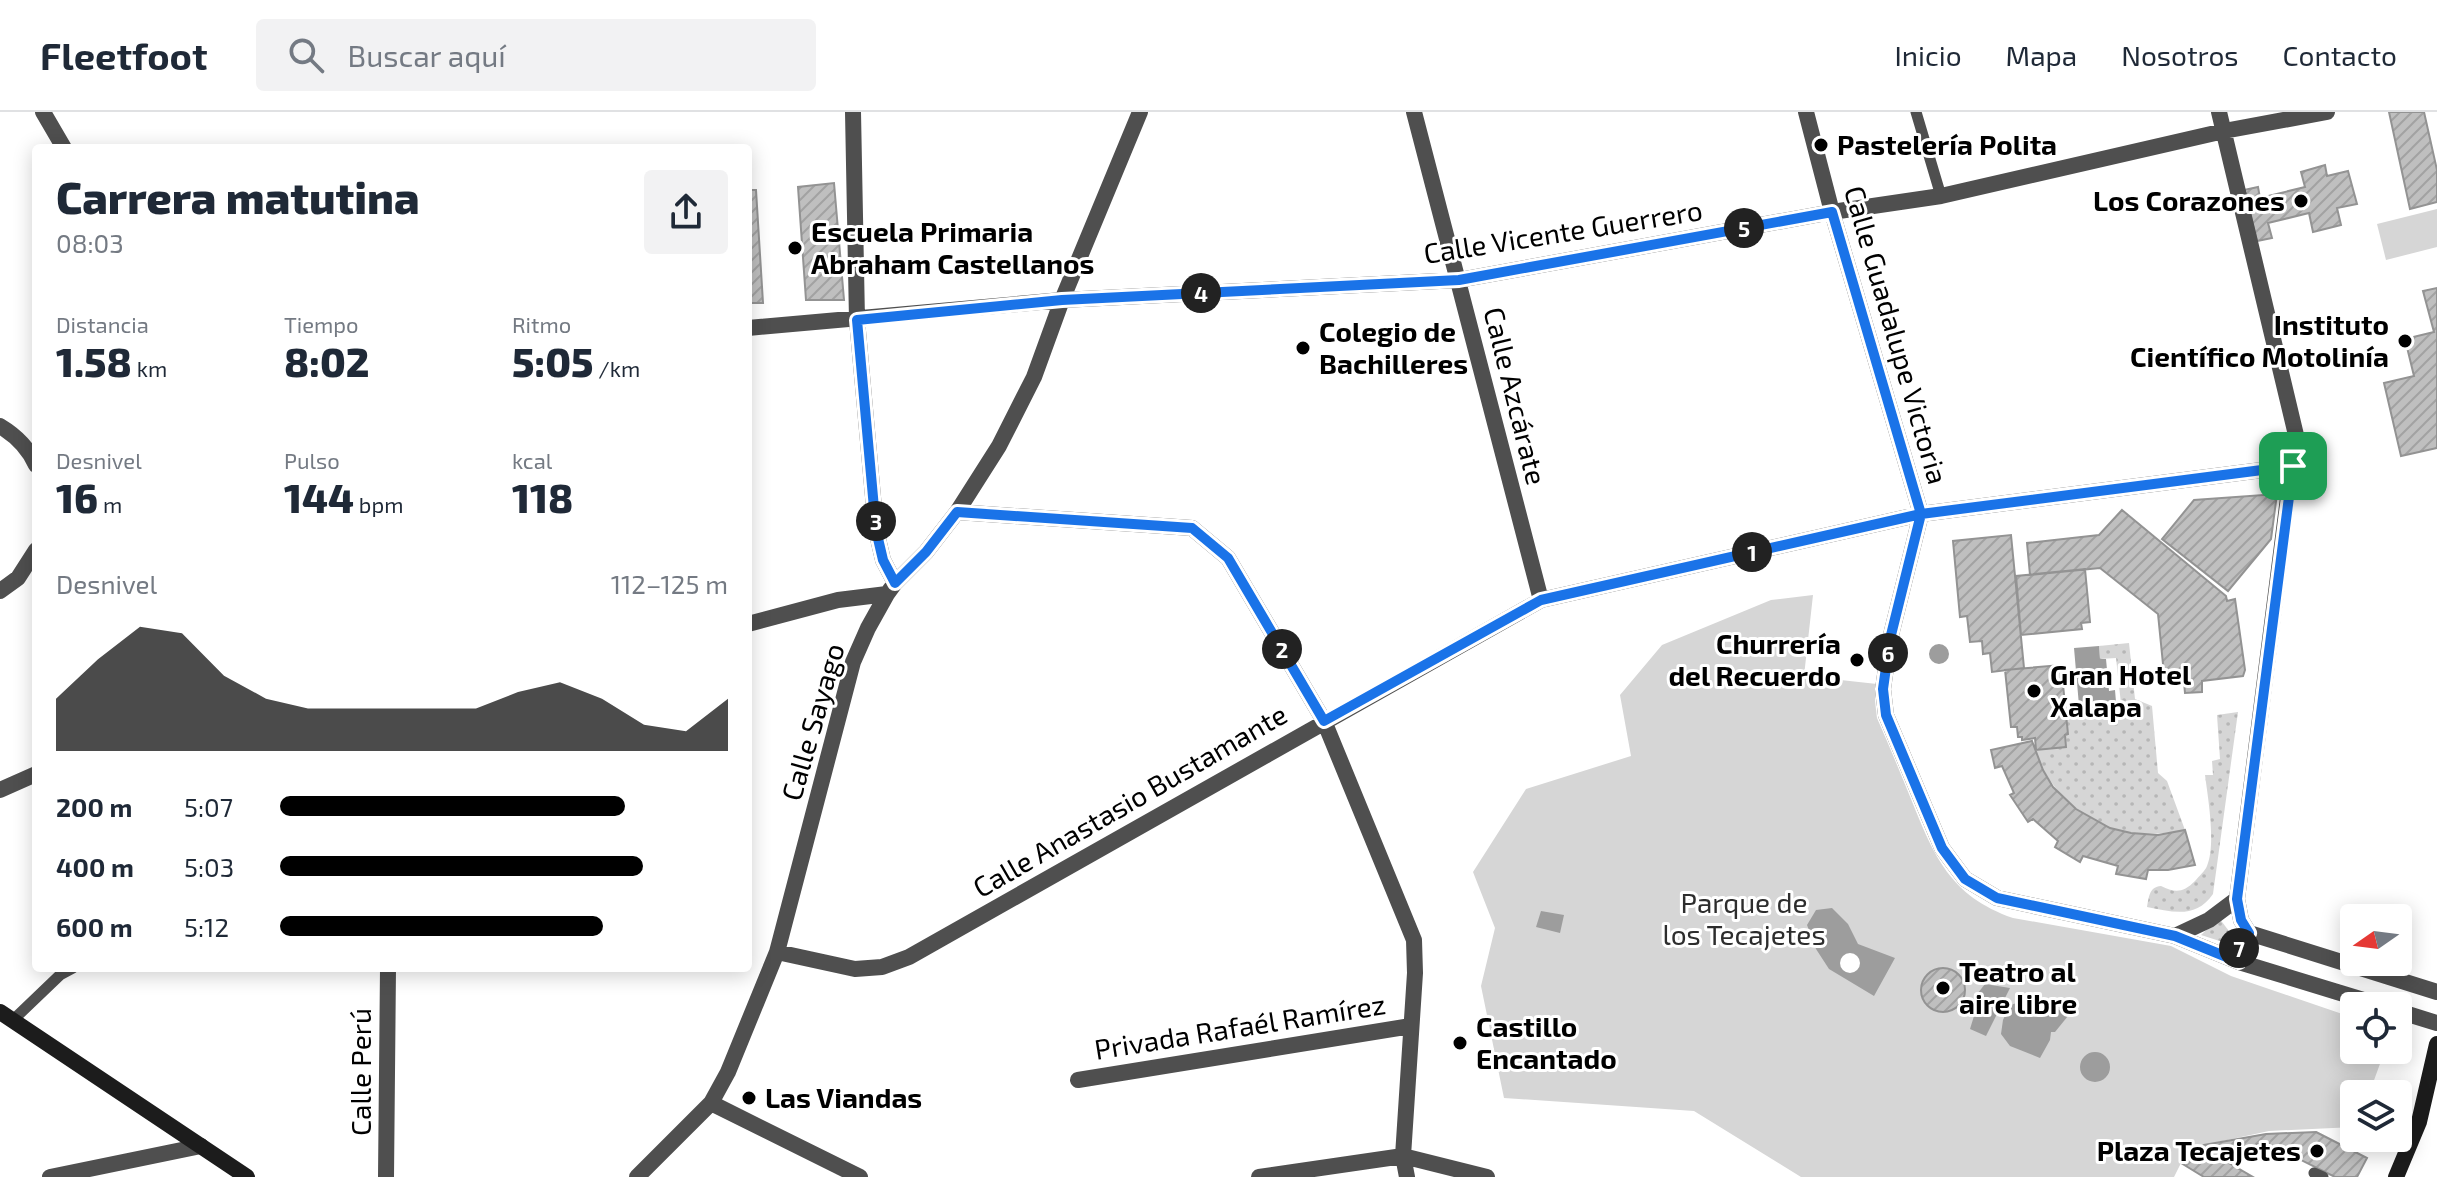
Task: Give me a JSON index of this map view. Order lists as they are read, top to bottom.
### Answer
{
  "streets": {
    "street": [
      "Calle Vicente Guerrero",
      "Calle Guadalupe Victoria",
      "Calle Azcárate",
      "Calle Sayago",
      "Calle Anastasio Bustamante",
      "Privada Rafaél Ramírez",
      "Calle Perú"
    ]
  },
  "crossings": [
    ["Calle Vicente Guerrero", "Calle Guadalupe Victoria"],
    ["Calle Vicente Guerrero", "Calle Azcárate"],
    ["Calle Vicente Guerrero", "Calle Sayago"],
    ["Calle Guadalupe Victoria", "Calle Anastasio Bustamante"],
    ["Calle Azcárate", "Calle Anastasio Bustamante"],
    ["Calle Sayago", "Calle Anastasio Bustamante"]
  ],
  "parks": ["Parque de los Tecajetes"],
  "places": [
    "Pastelería Polita",
    "Los Corazones",
    "Escuela Primaria Abraham Castellanos",
    "Instituto Científico Motolinía",
    "Colegio de Bachilleres",
    "Churrería del Recuerdo",
    "Gran Hotel Xalapa",
    "Teatro al aire libre",
    "Castillo Encantado",
    "Las Viandas",
    "Plaza Tecajetes"
  ],
  "north": "left",
  "page": {
    "header": "Fleetfoot",
    "search": "Buscar aquí",
    "nav": [
      "Inicio",
      "Mapa",
      "Nosotros",
      "Contacto"
    ],
    "heading": ["Carrera matutina", "08:03"],
    "pins": [
      "5",
      "4",
      "3",
      "1",
      "2",
      "6",
      "7"
    ],
    "stats": [
      ["Distancia", "1.58 km"],
      ["Tiempo", "8:02"],
      ["Ritmo", "5:05 /km"],
      ["Desnivel", "16 m"],
      ["Pulso", "144 bpm"],
      ["kcal", "118"]
    ],
    "chart": ["Desnivel", "112–125 m"],
    "list": [
      {
        "name": "200 m",
        "note": "5:07"
      },
      {
        "name": "400 m",
        "note": "5:03"
      },
      {
        "name": "600 m",
        "note": "5:12"
      }
    ]
  }
}
